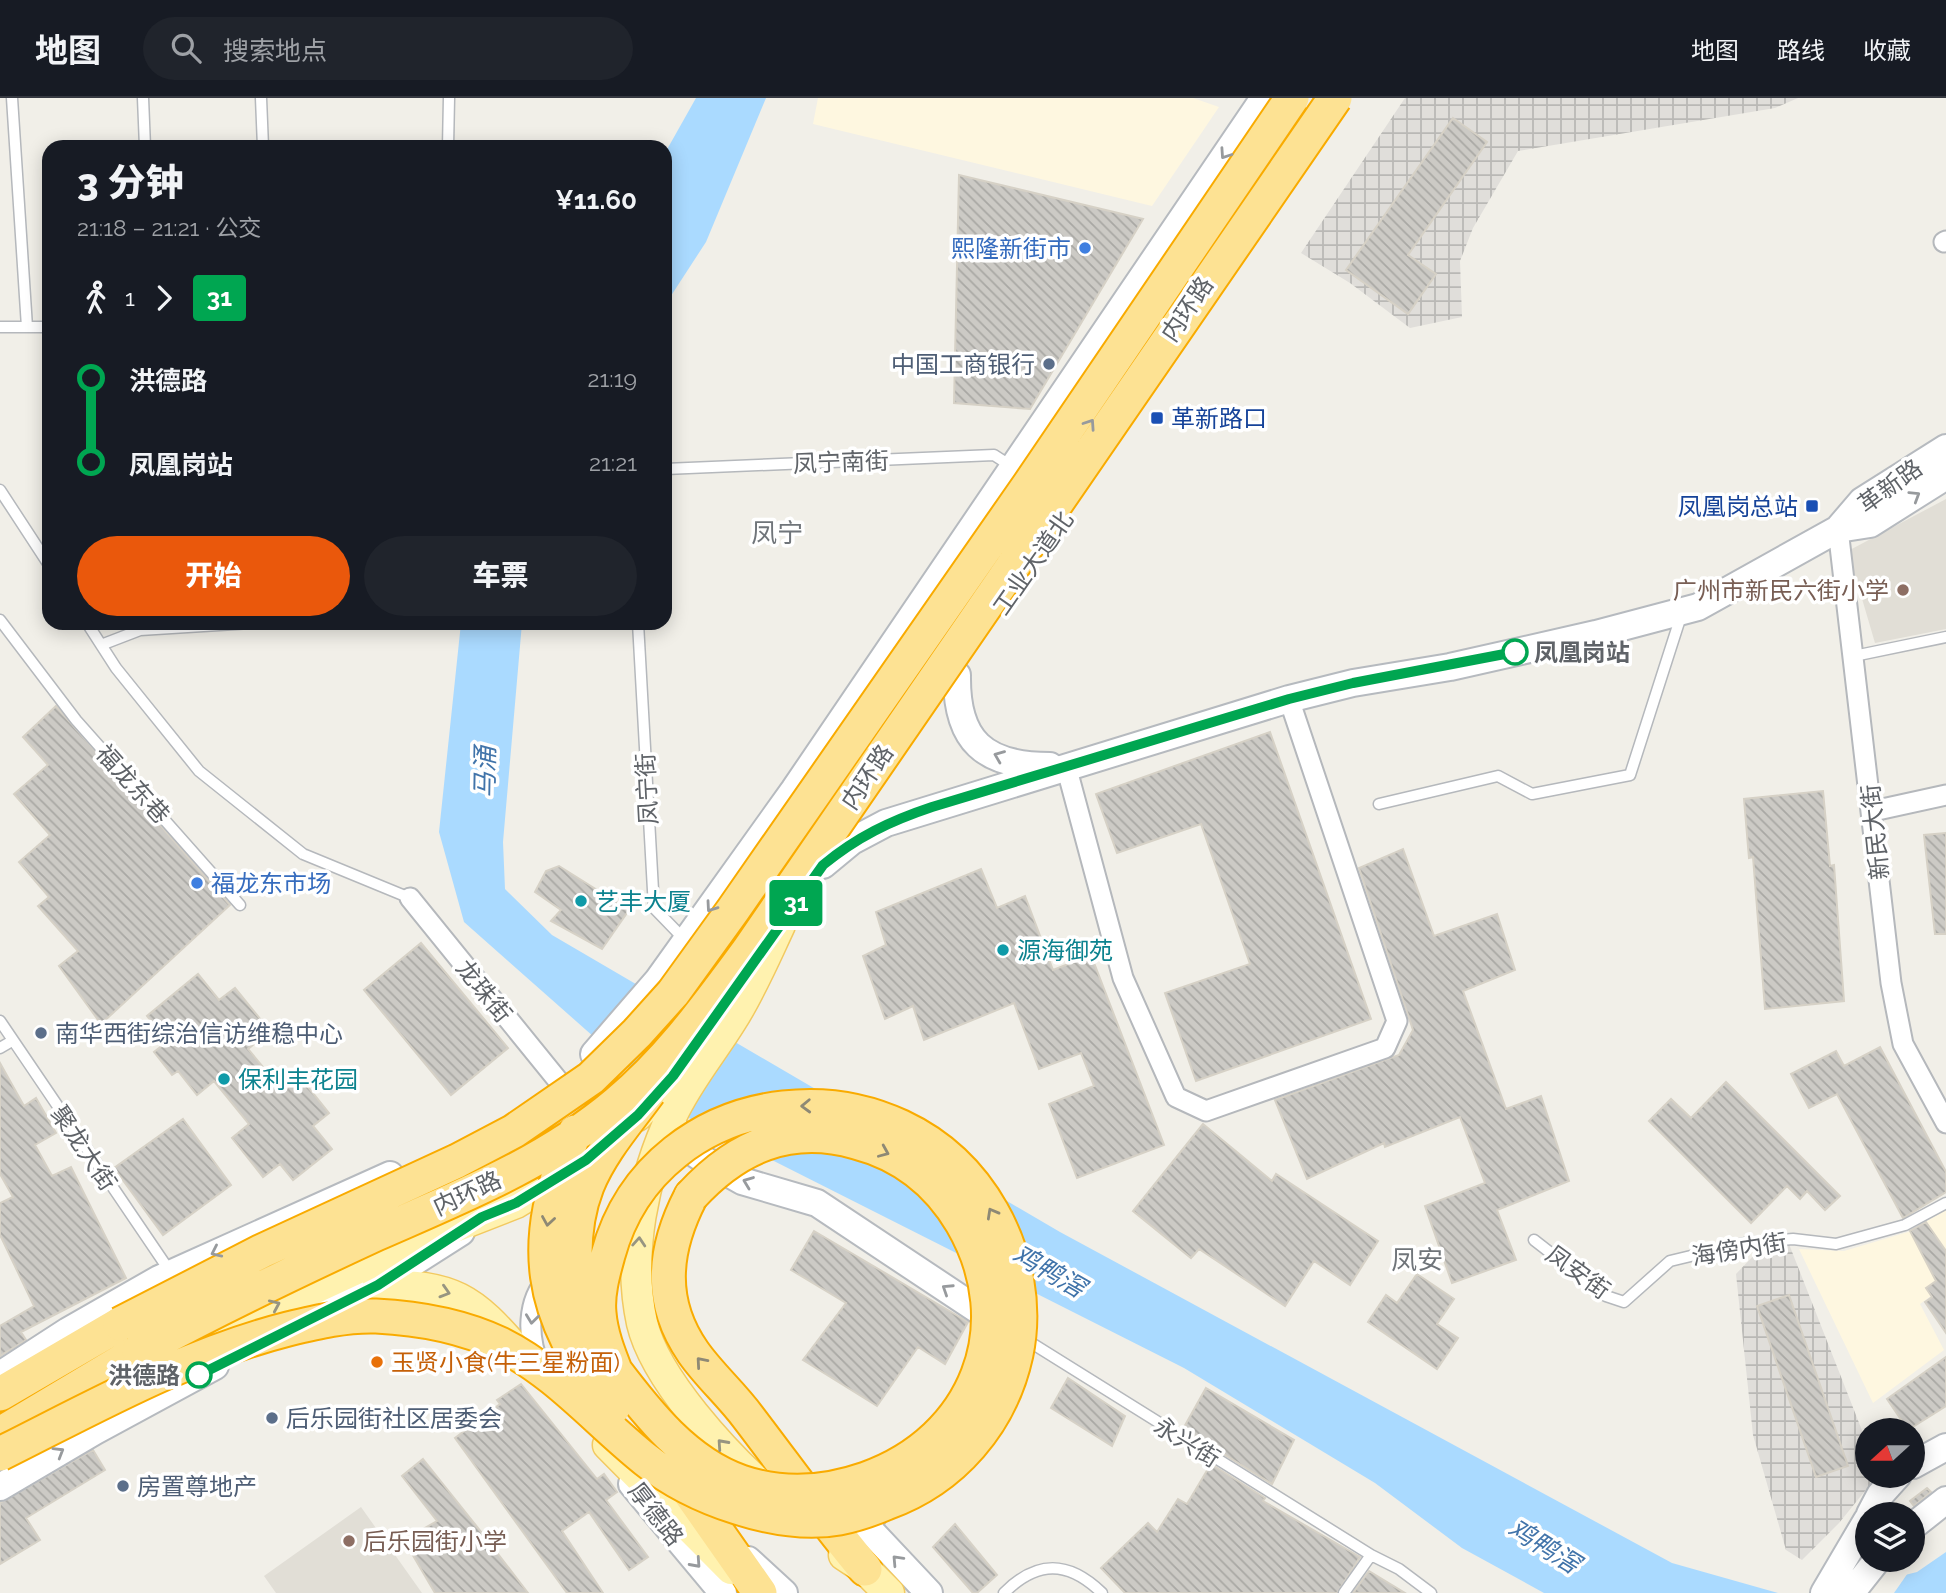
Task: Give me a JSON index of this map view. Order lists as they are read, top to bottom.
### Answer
{
  "streets": {
    "highway": ["内环路"],
    "main road": ["革新路", "工业大道北", "厚德路"],
    "street": ["新民大街", "龙珠街"],
    "lane": [
      "凤宁南街",
      "福龙东巷",
      "凤宁街",
      "聚龙大街",
      "海傍内街",
      "凤安街",
      "永兴街"
    ]
  },
  "crossings": [
    ["内环路", "工业大道北"],
    ["革新路", "工业大道北"],
    ["革新路", "新民大街"],
    ["海傍内街", "凤安街"]
  ],
  "districts": ["凤宁", "凤安"],
  "water": ["马涌", "鸡鸭滘"],
  "places": {
    "other": [
      "熙隆新街市",
      "中国工商银行",
      "广州市新民六街小学",
      "凤凰岗站",
      "福龙东市场",
      "艺丰大厦",
      "源海御苑",
      "南华西街综治信访维稳中心",
      "保利丰花园",
      "玉贤小食(牛三星粉面)",
      "洪德路",
      "后乐园街社区居委会",
      "房置尊地产",
      "后乐园街小学"
    ],
    "transit": ["革新路口", "凤凰岗总站"]
  },
  "lines": ["bus line 31"],
  "north": "left",
  "page": {
    "header": "地图",
    "search": "搜索地点",
    "nav": ["地图", "路线", "收藏"],
    "on_map": "31",
    "heading": ["3 分钟", "21:18 – 21:21 · 公交", "¥11.60"],
    "legs": ["1", "31"],
    "list": [
      {
        "name": "洪德路",
        "value": "21:19"
      },
      {
        "name": "凤凰岗站",
        "value": "21:21"
      }
    ],
    "buttons": ["开始", "车票"]
  }
}
